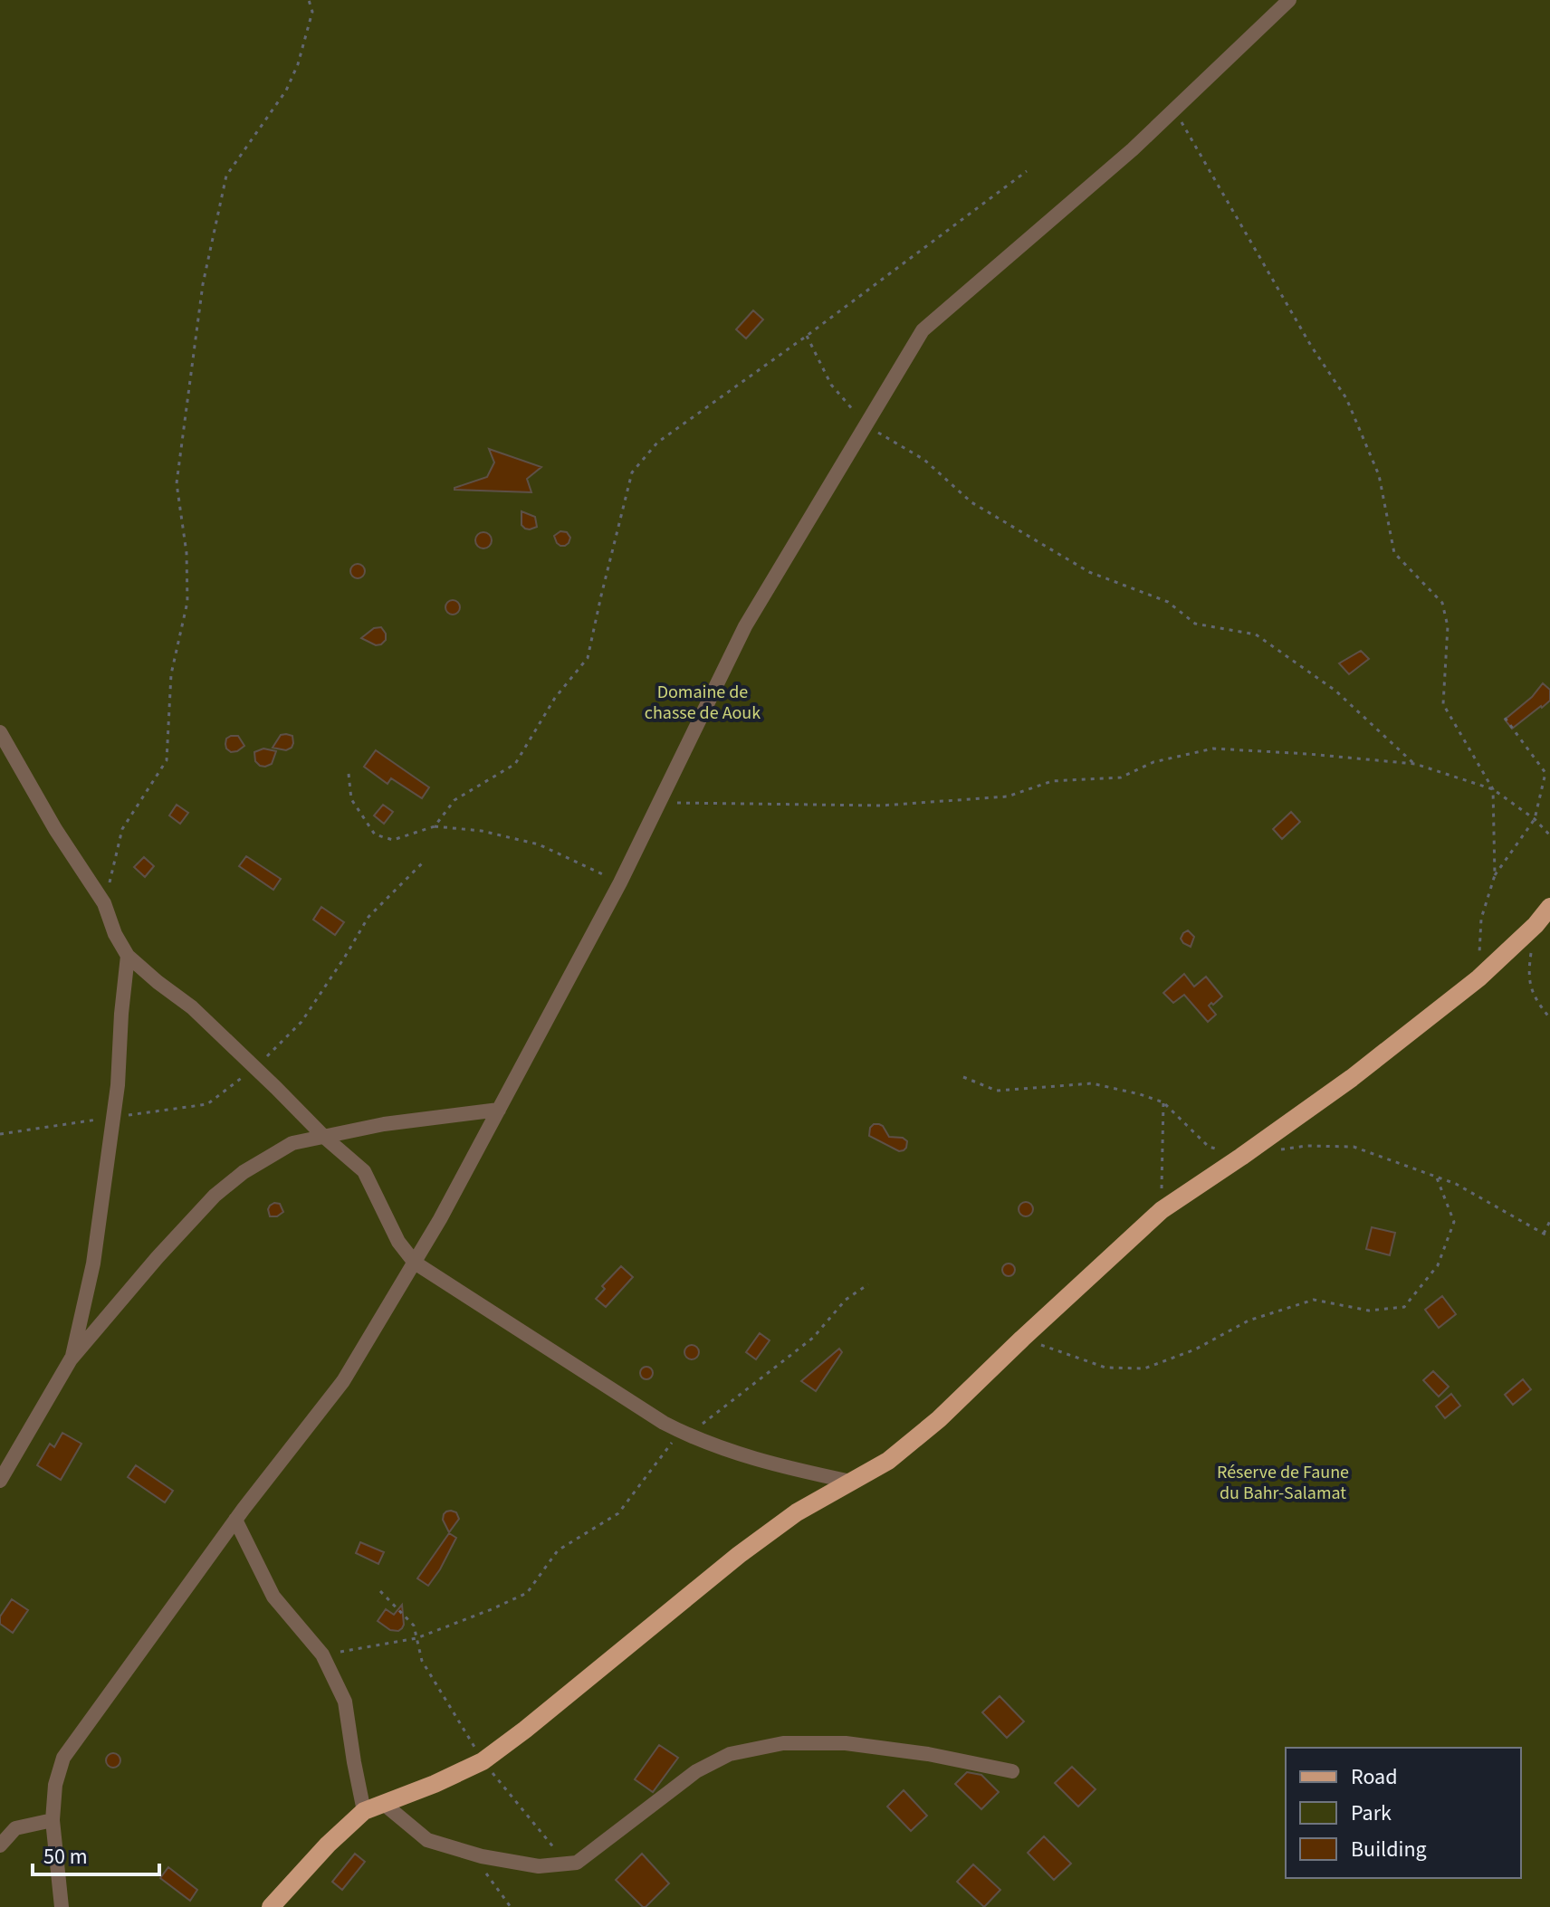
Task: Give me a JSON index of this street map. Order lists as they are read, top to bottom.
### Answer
{
  "parks": ["Domaine de chasse de Aouk", "Réserve de Faune du Bahr-Salamat"],
  "legend": ["Road", "Park", "Building"],
  "scale_bar": "50 m"
}
